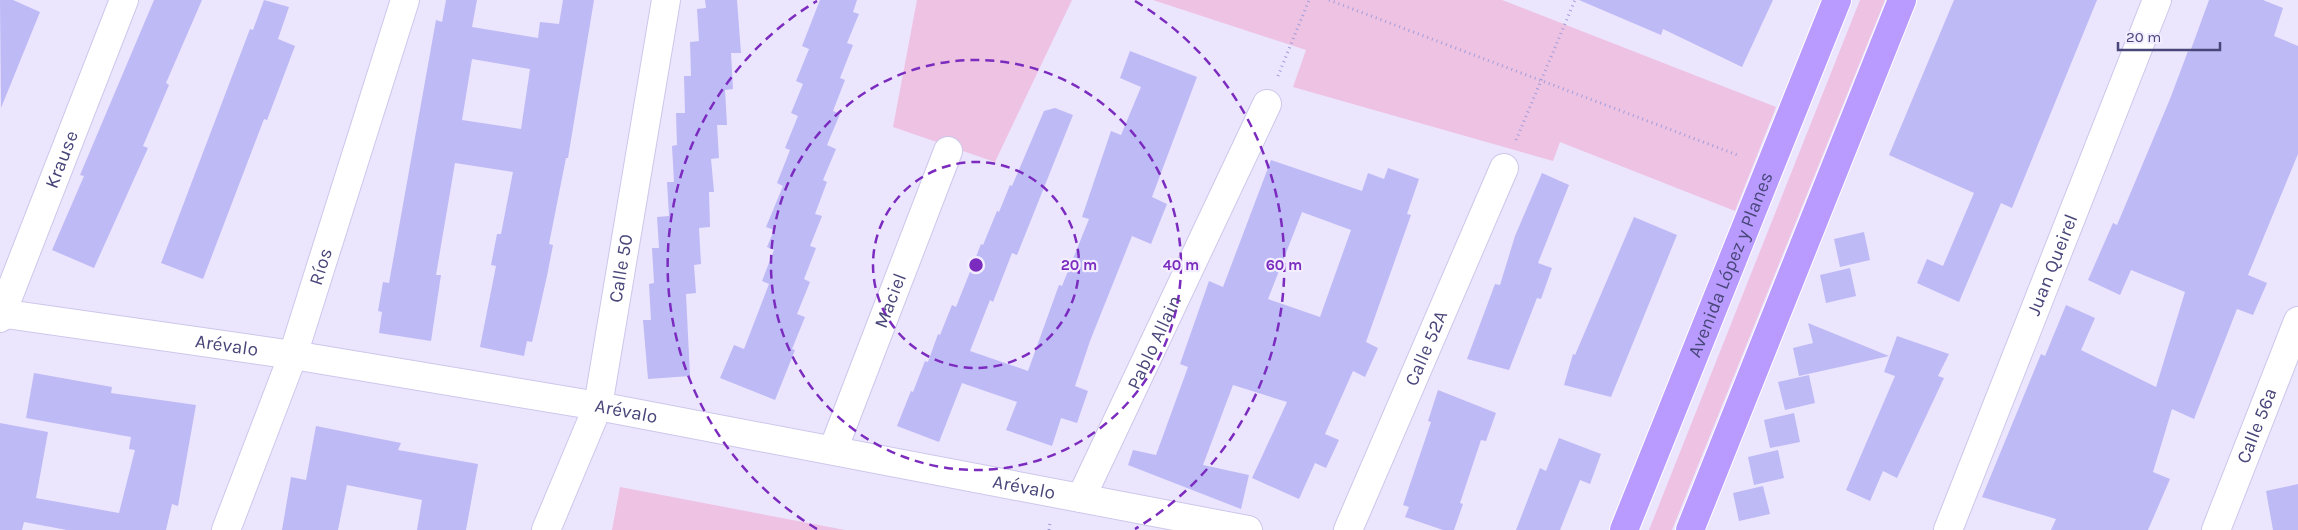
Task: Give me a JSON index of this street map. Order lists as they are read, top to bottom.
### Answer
{
  "streets": {
    "main road": ["Avenida López y Planes"],
    "street": [
      "Krause",
      "Juan Queirel",
      "Ríos",
      "Calle 50",
      "Maciel",
      "Pablo Allain",
      "Arévalo",
      "Calle 52A",
      "Calle 56a"
    ]
  },
  "crossings": [
    ["Krause", "Arévalo"],
    ["Ríos", "Arévalo"],
    ["Calle 50", "Arévalo"],
    ["Maciel", "Arévalo"],
    ["Pablo Allain", "Arévalo"]
  ],
  "scale_bar": "20 m",
  "rings": ["20 m", "40 m", "60 m"]
}
